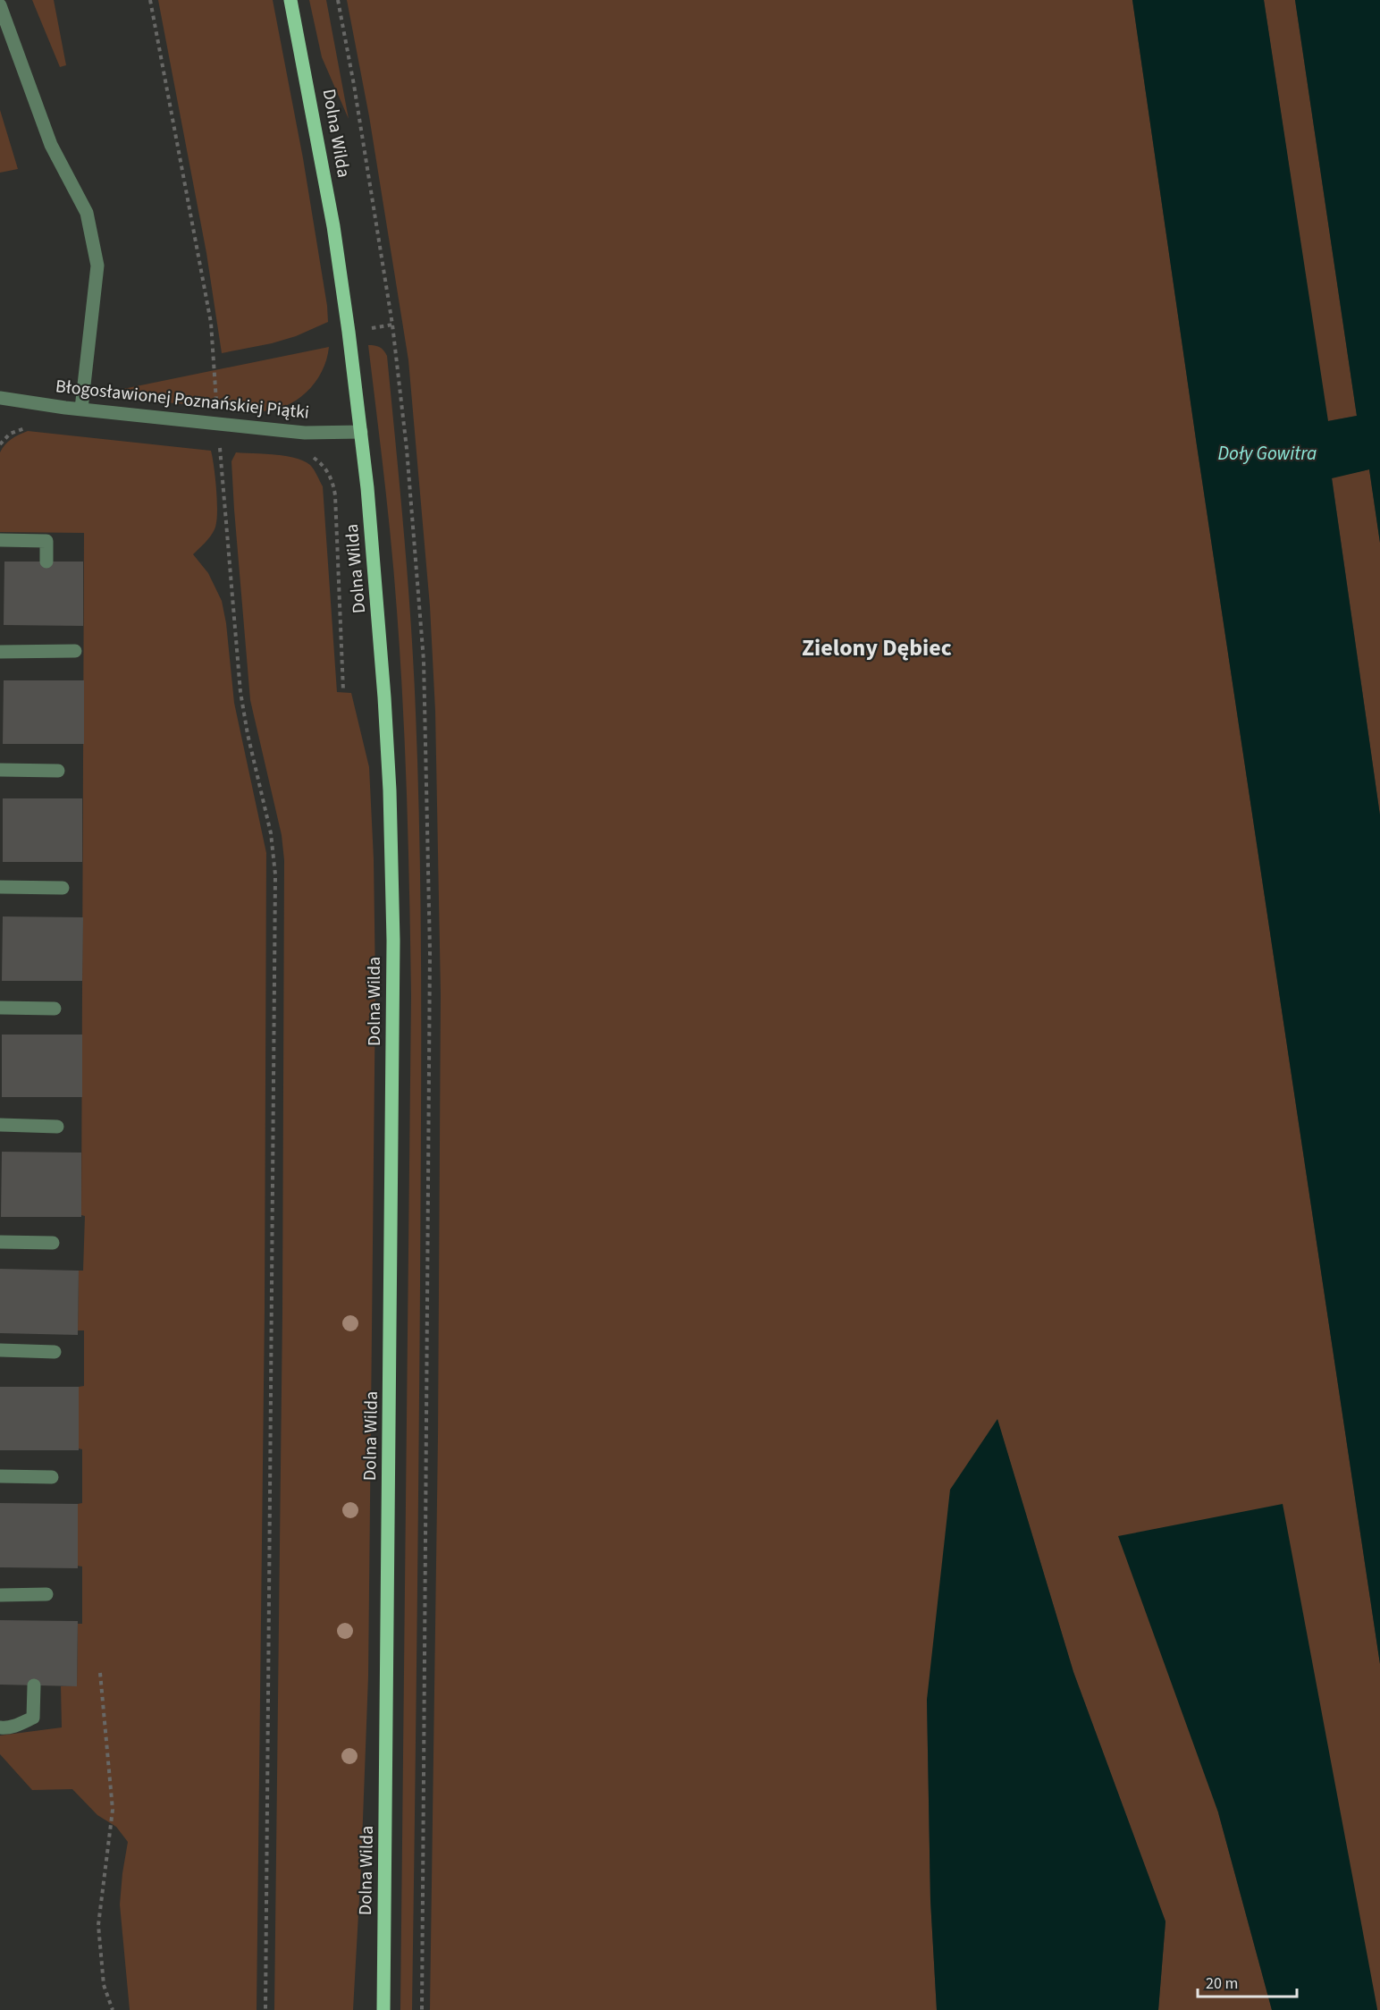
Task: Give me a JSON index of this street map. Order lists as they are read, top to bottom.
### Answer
{
  "streets": {
    "main road": ["Dolna Wilda"],
    "street": ["Błogosławionej Poznańskiej Piątki"]
  },
  "crossings": [
    ["Dolna Wilda", "Błogosławionej Poznańskiej Piątki"]
  ],
  "districts": ["Zielony Dębiec"],
  "water": ["Doły Gowitra"],
  "scale_bar": "20 m"
}
